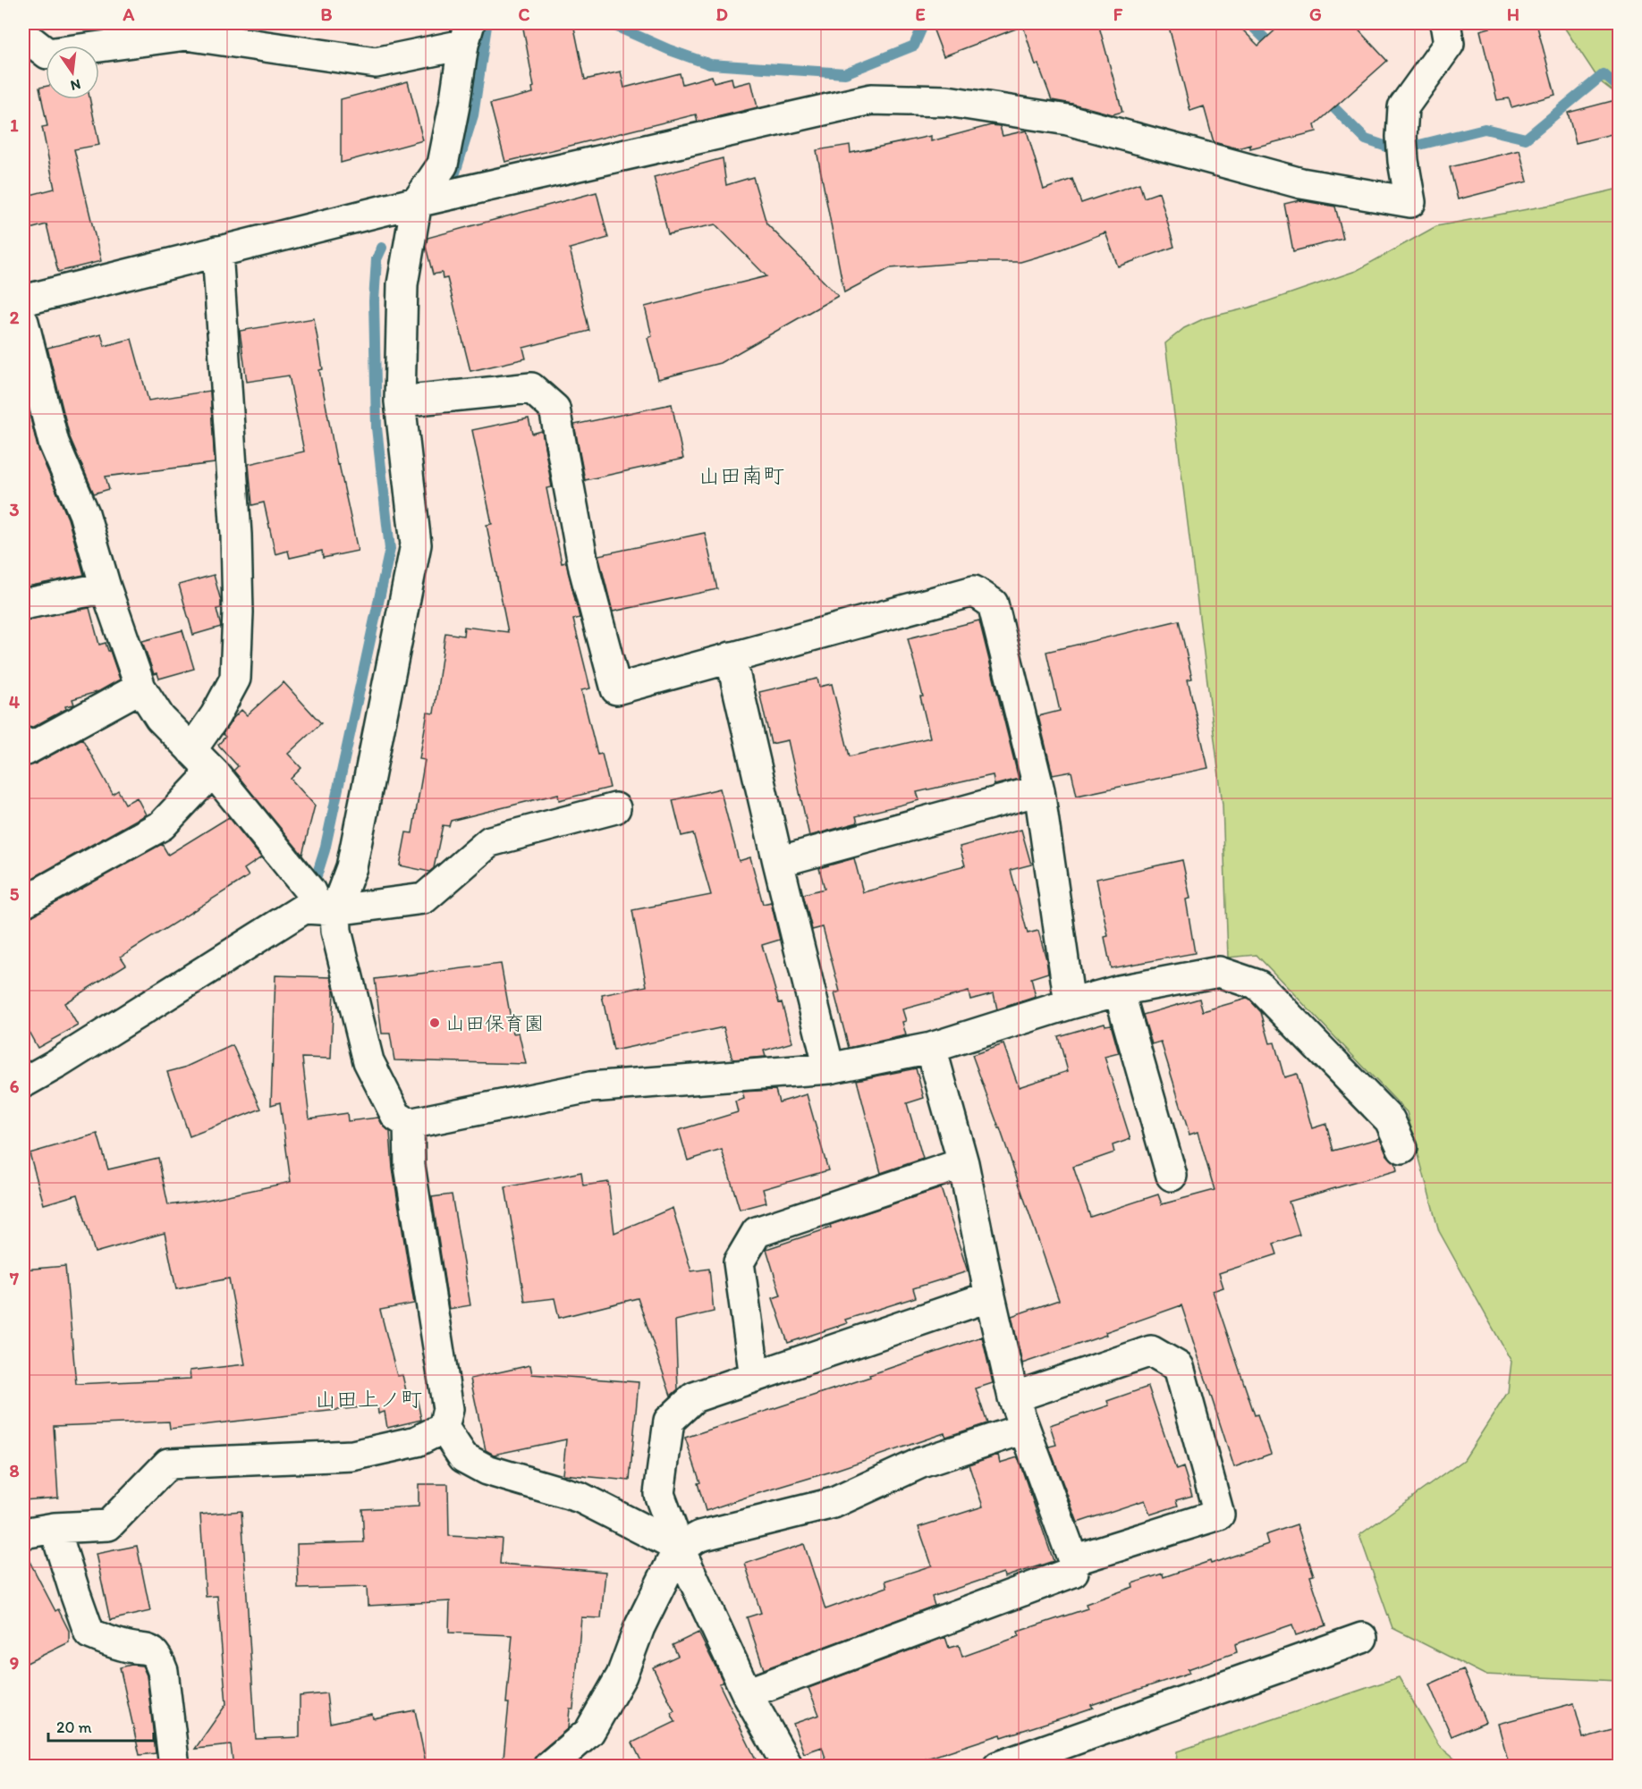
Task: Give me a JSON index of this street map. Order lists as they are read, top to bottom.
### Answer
{
  "districts": ["山田南町", "山田上ノ町"],
  "places": ["山田保育園"],
  "scale_bar": "20 m",
  "north": "bottom",
  "grid": {
    "columns": [
      "A",
      "B",
      "C",
      "D",
      "E",
      "F",
      "G",
      "H"
    ],
    "rows": [
      "1",
      "2",
      "3",
      "4",
      "5",
      "6",
      "7",
      "8",
      "9"
    ]
  }
}
